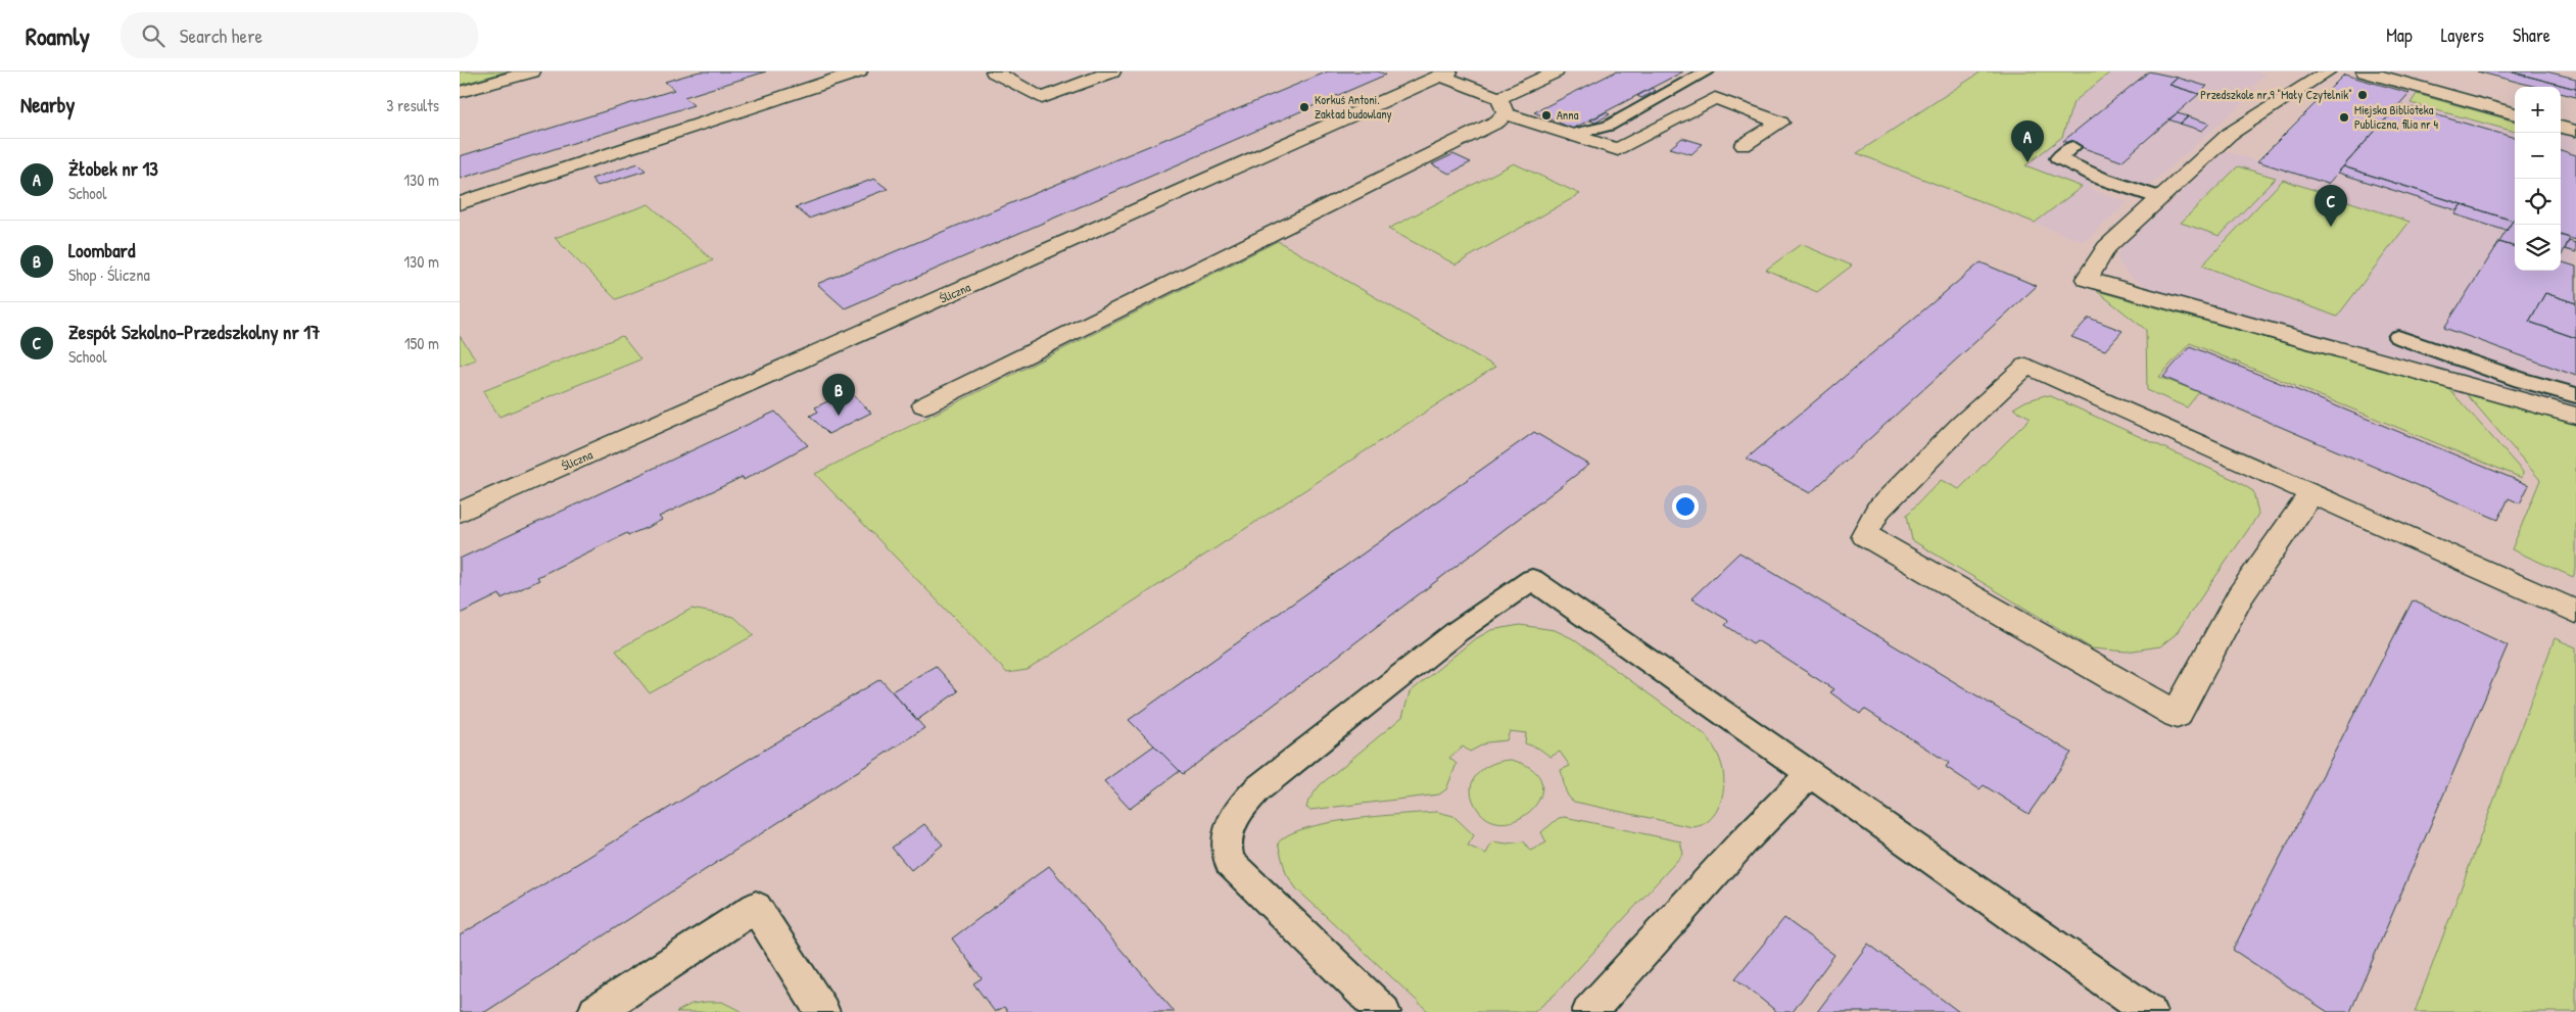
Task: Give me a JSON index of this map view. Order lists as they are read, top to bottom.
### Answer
{
  "streets": {
    "street": ["Śliczna"]
  },
  "places": [
    "Przedszkole nr 9 \"Mały Czytelnik\"",
    "Korkuś Antoni. Zakład budowlany",
    "Anna",
    "Miejska Biblioteka Publiczna, filia nr 4"
  ],
  "page": {
    "header": "Roamly",
    "search": "Search here",
    "nav": ["Map", "Layers", "Share"],
    "heading": ["Nearby", "3 results"],
    "map_buttons": ["+", "−"],
    "pins": ["A", "C", "B"],
    "list": [
      {
        "mark": "A",
        "name": "Żłobek nr 13",
        "note": "School",
        "value": "130 m"
      },
      {
        "mark": "B",
        "name": "Loombard",
        "note": "Shop · Śliczna",
        "value": "130 m"
      },
      {
        "mark": "C",
        "name": "Zespół Szkolno-Przedszkolny nr 17",
        "note": "School",
        "value": "150 m"
      }
    ]
  }
}
